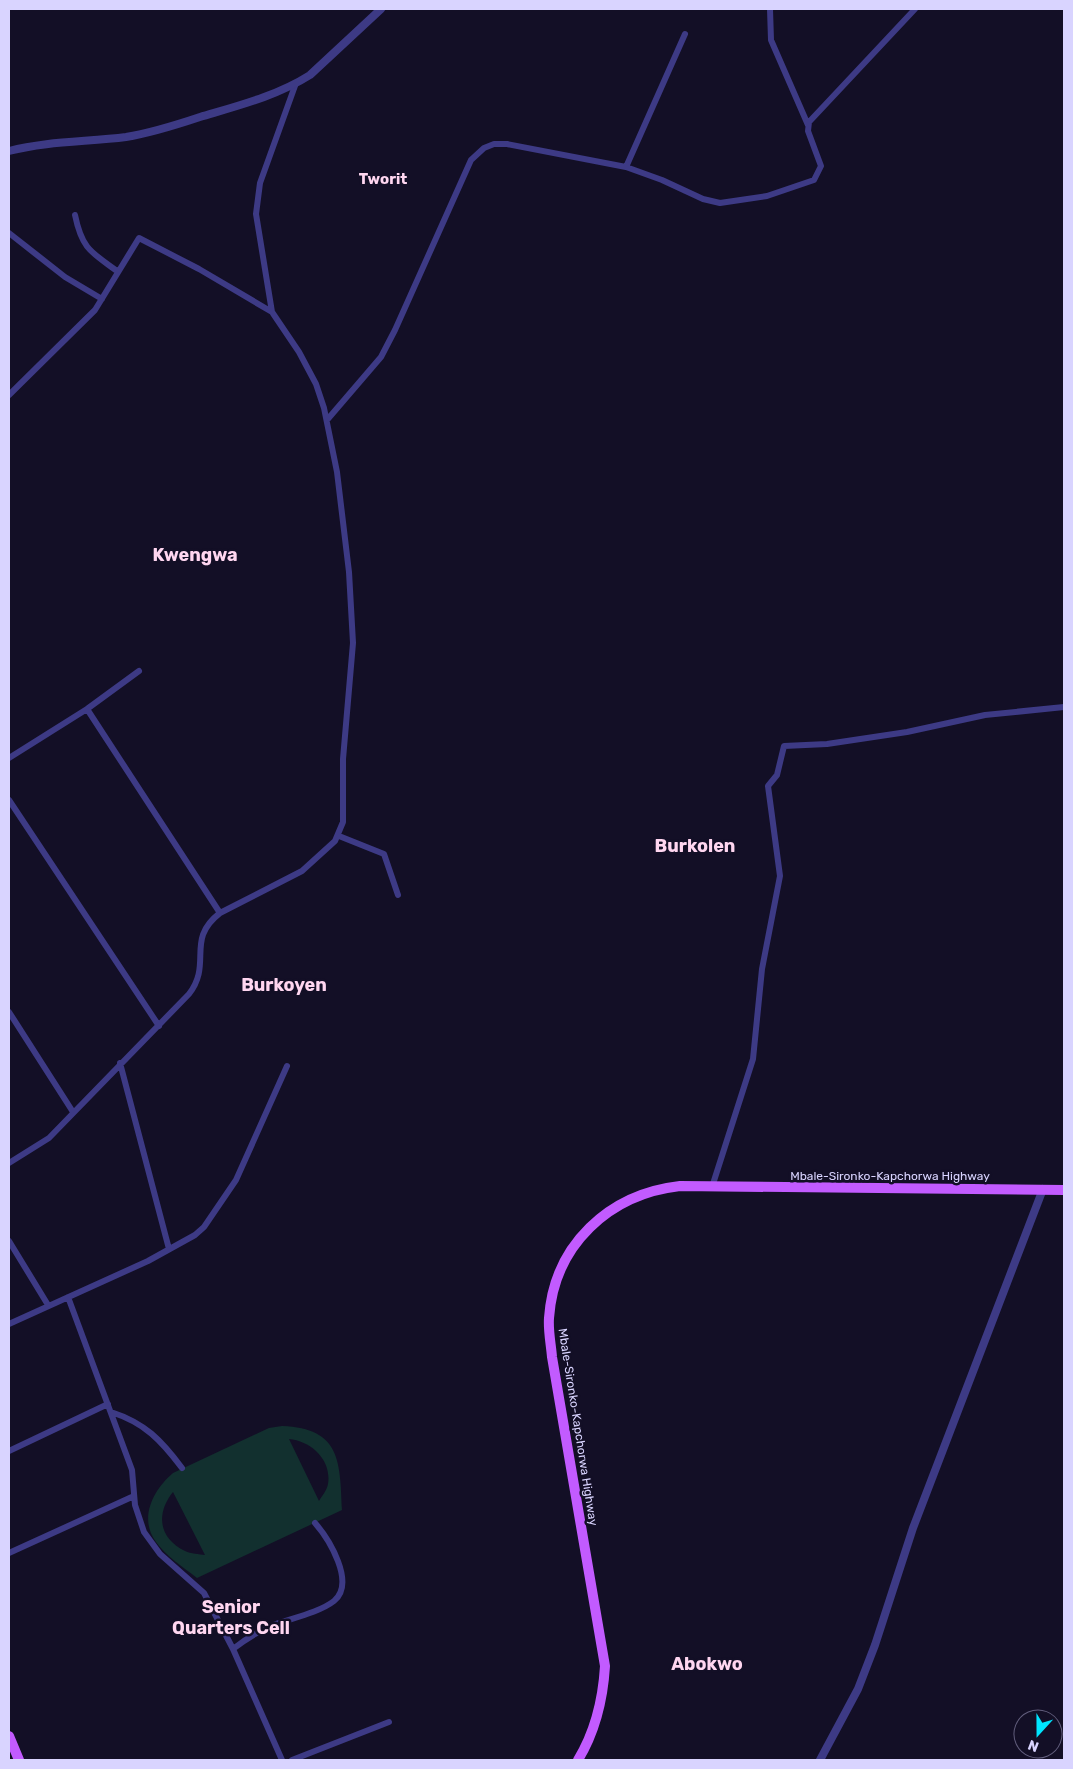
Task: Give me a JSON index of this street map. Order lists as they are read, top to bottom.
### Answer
{
  "streets": {
    "main road": ["Mbale-Sironko-Kapchorwa Highway"]
  },
  "districts": [
    "Tworit",
    "Kwengwa",
    "Burkolen",
    "Burkoyen",
    "Senior Quarters Cell",
    "Abokwo"
  ],
  "north": "bottom"
}
